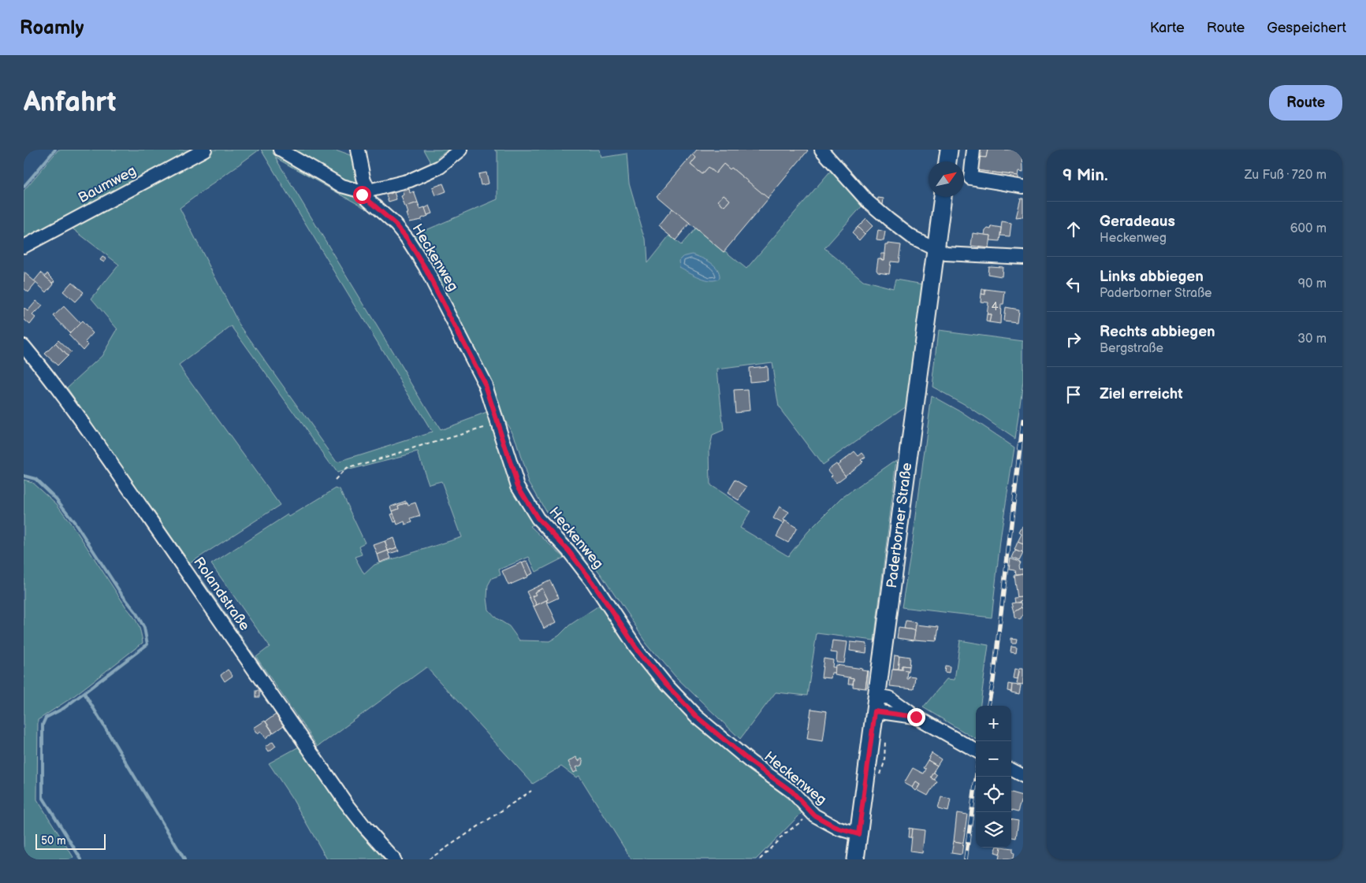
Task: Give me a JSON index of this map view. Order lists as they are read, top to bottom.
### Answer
{
  "streets": {
    "main road": ["Paderborner Straße"],
    "street": ["Baumweg", "Heckenweg", "Rolandstraße"]
  },
  "crossings": [
    ["Heckenweg", "Paderborner Straße"]
  ],
  "house_numbers": ["4"],
  "scale_bar": "50 m",
  "north": "top right",
  "page": {
    "header": "Roamly",
    "nav": ["Karte", "Route", "Gespeichert"],
    "buttons": "Route",
    "title": "Anfahrt",
    "heading": ["9 Min.", "Zu Fuß · 720 m"],
    "list": [
      ["Geradeaus", "Heckenweg", "600 m"],
      ["Links abbiegen", "Paderborner Straße", "90 m"],
      ["Rechts abbiegen", "Bergstraße", "30 m"],
      "Ziel erreicht"
    ],
    "map_buttons": ["+", "−"],
    "scale": "50 m"
  }
}
